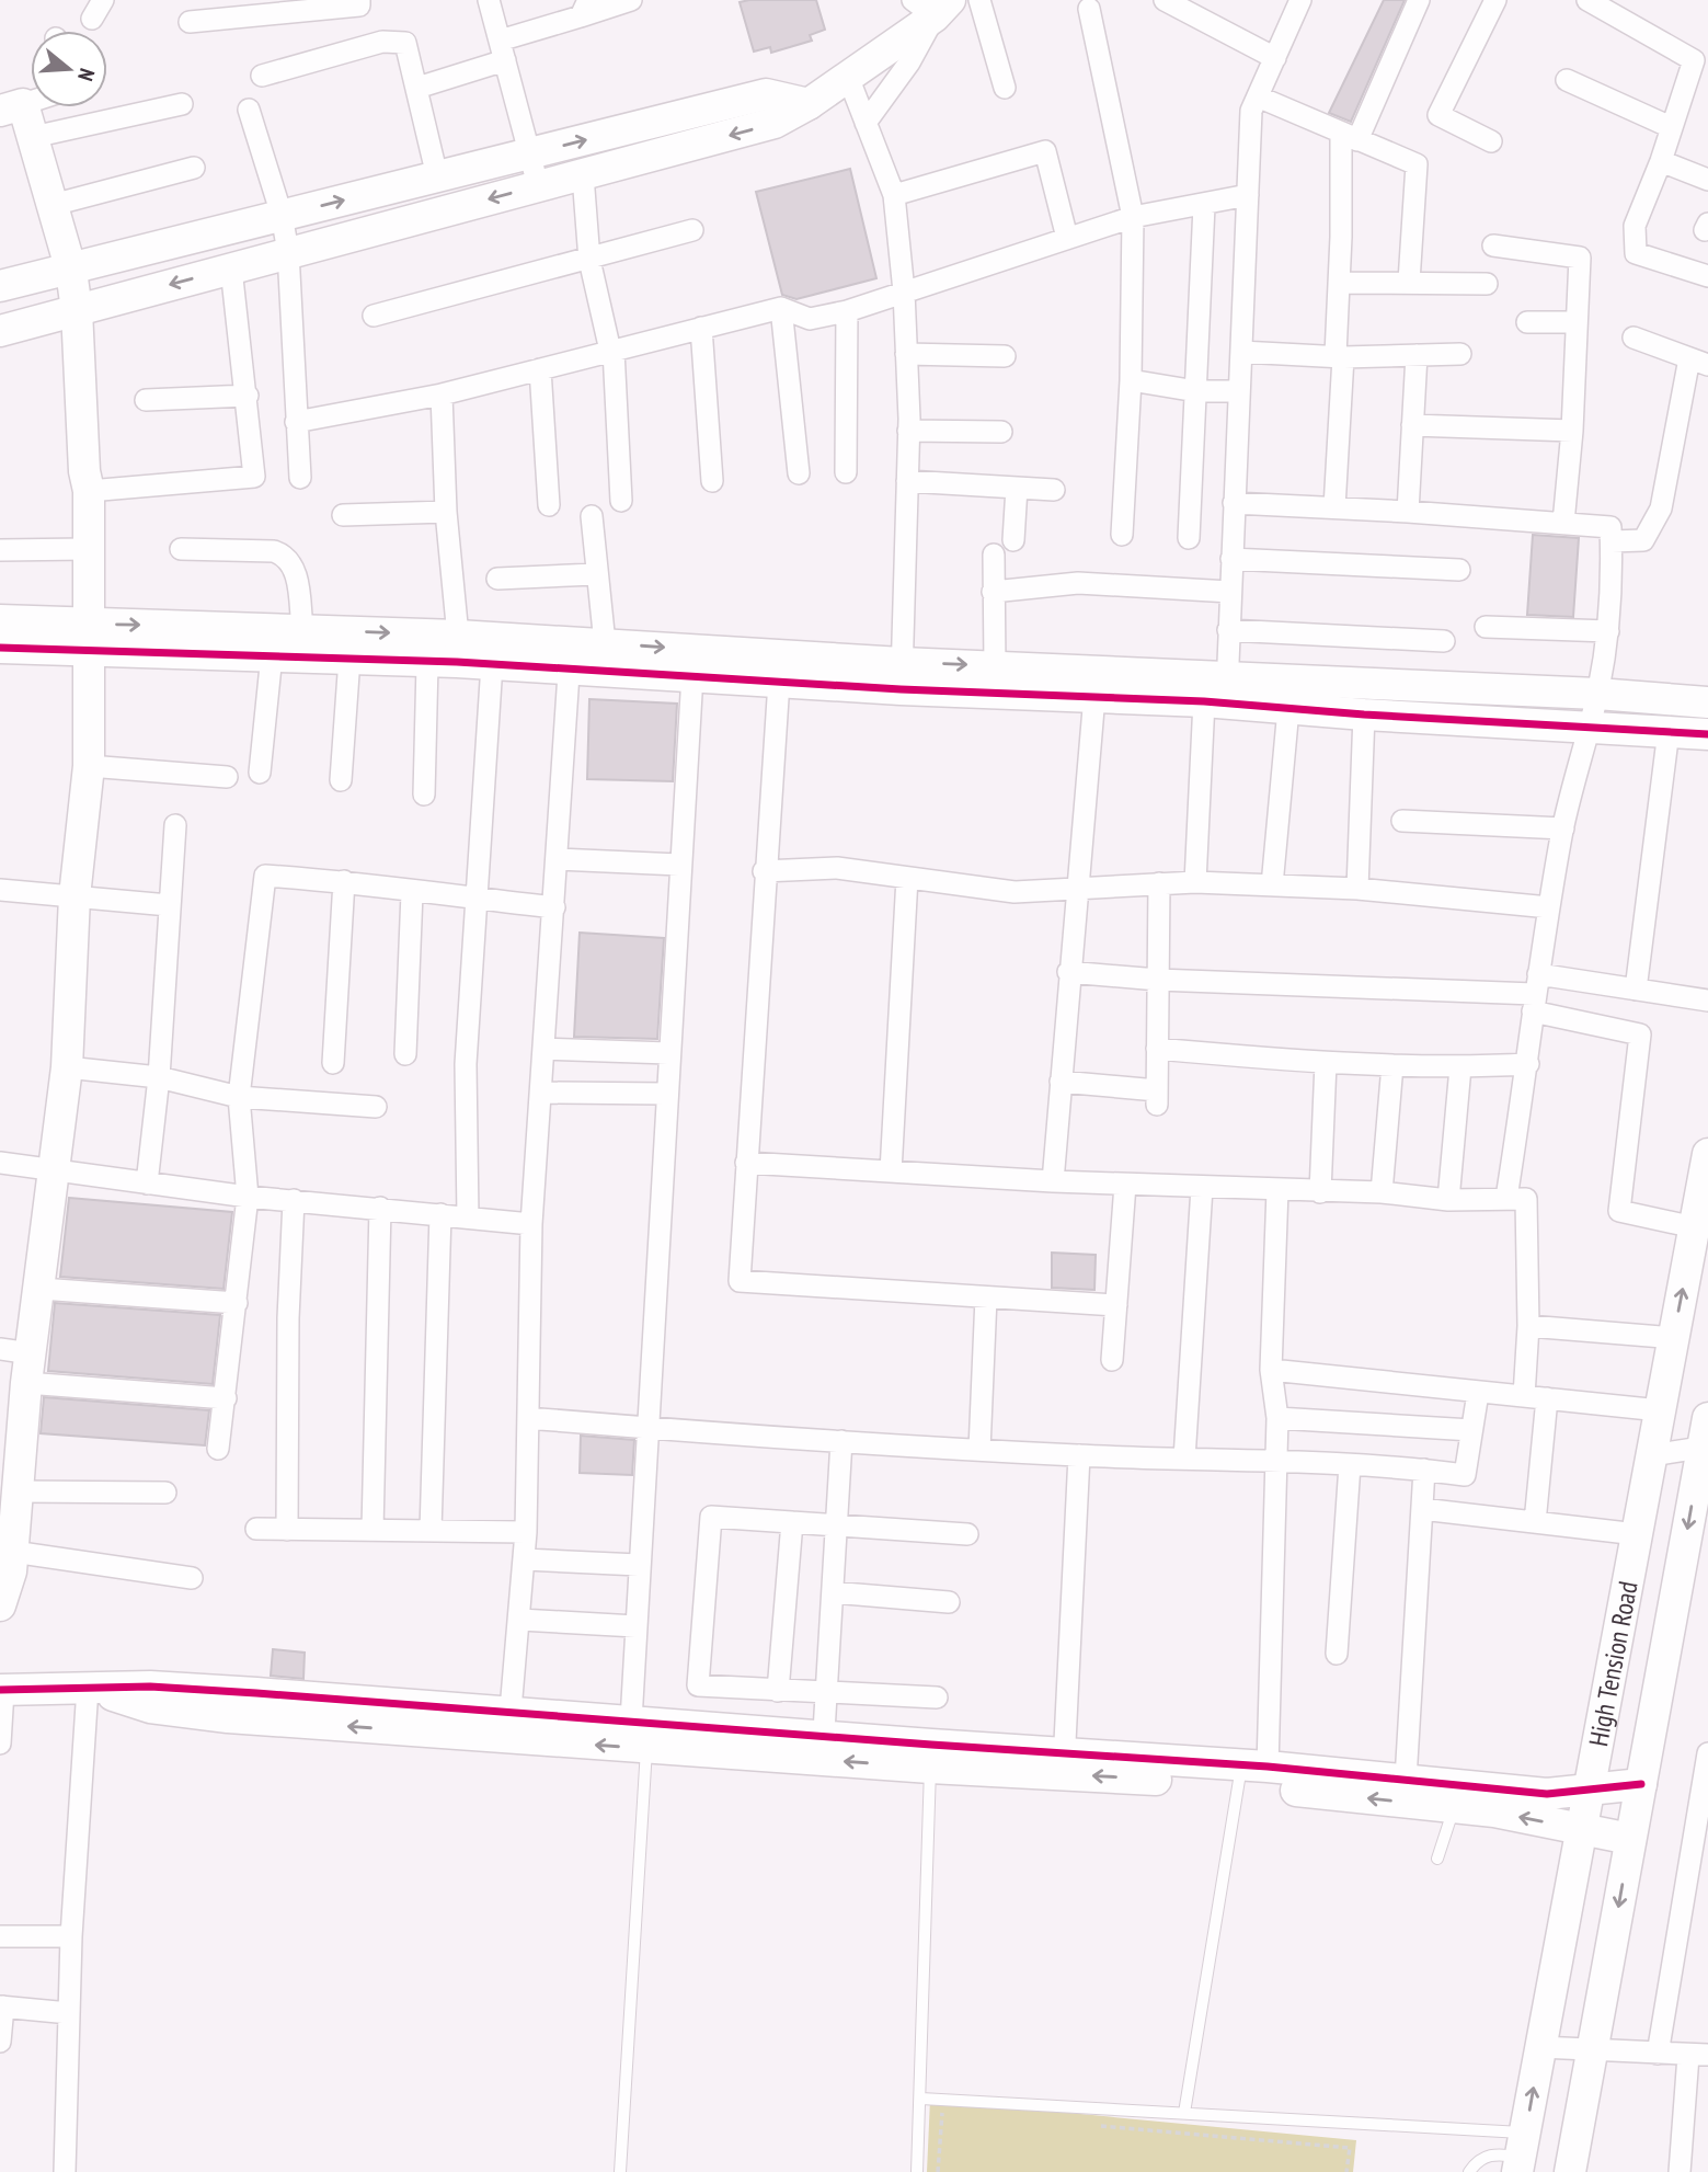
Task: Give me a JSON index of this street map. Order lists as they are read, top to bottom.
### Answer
{
  "streets": {
    "street": ["High Tension Road"]
  },
  "north": "right"
}
